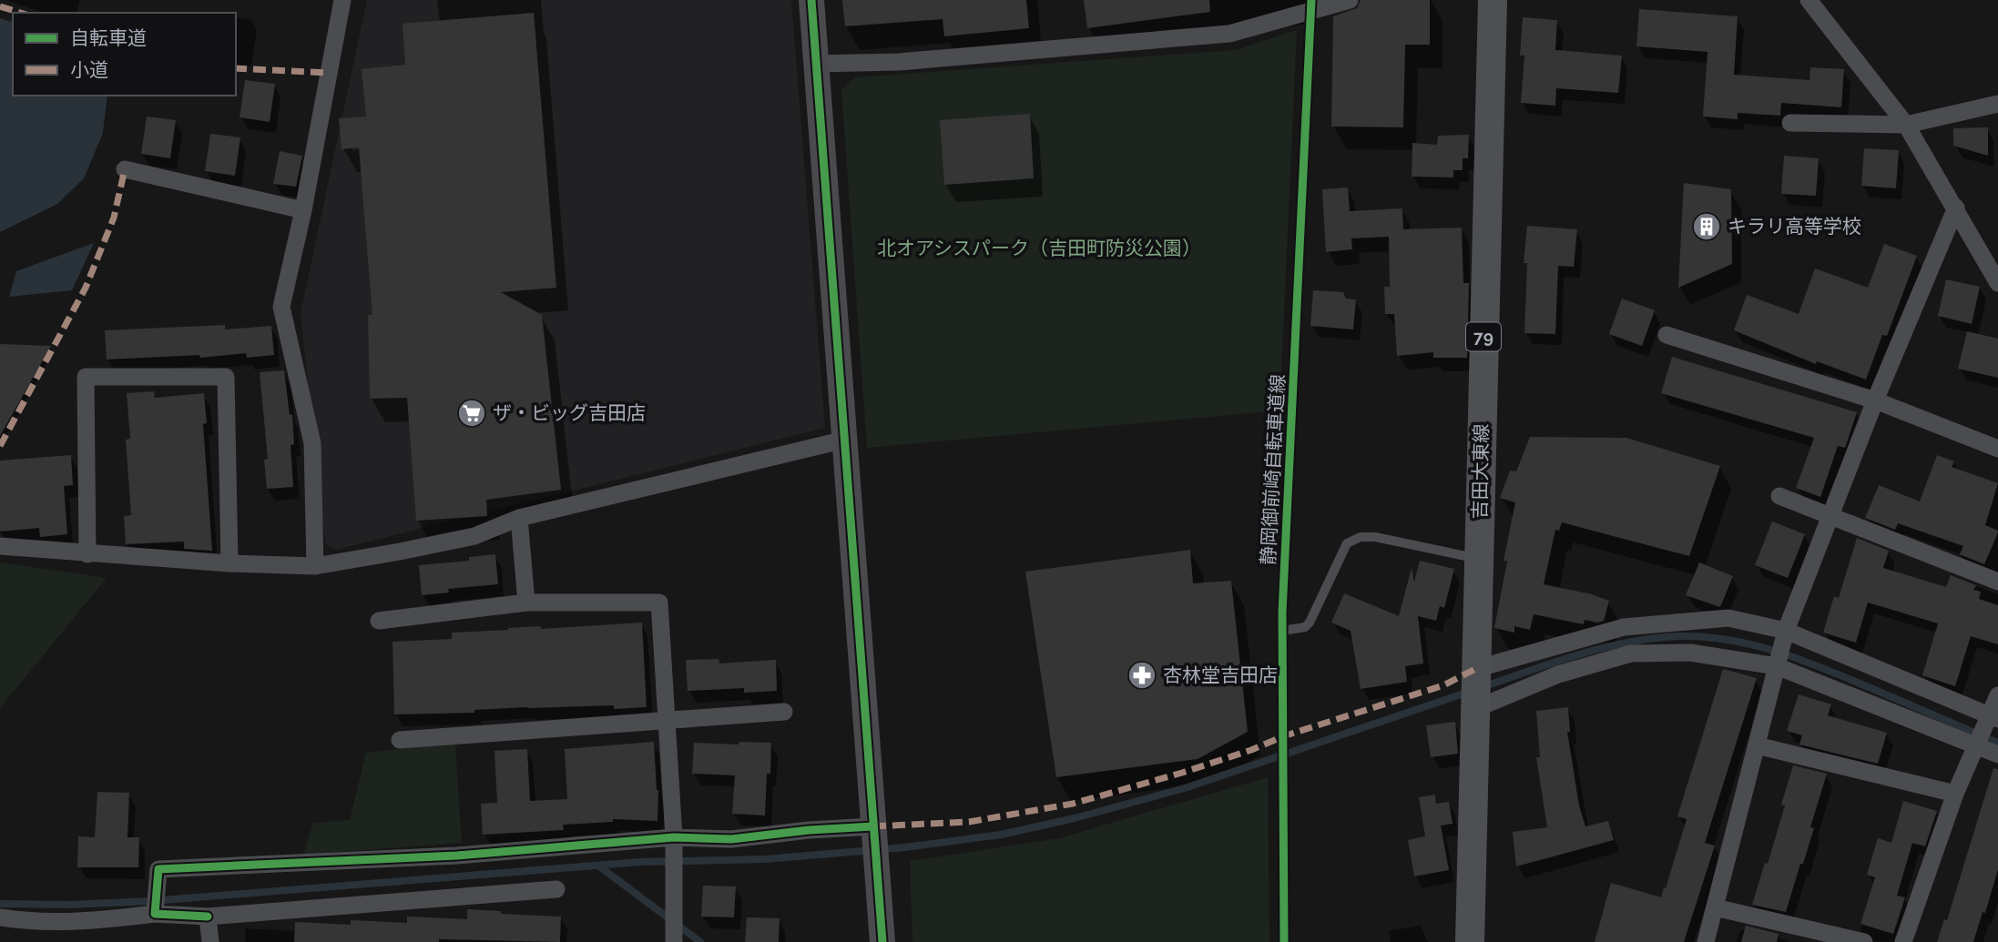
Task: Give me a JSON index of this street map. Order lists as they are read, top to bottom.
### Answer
{
  "streets": {
    "main road": ["79", "吉田大東線"],
    "cycle path": ["静岡御前崎自転車道線"]
  },
  "parks": ["北オアシスパーク（吉田町防災公園）"],
  "places": {
    "building": ["キラリ高等学校"],
    "supermarket": ["ザ・ビッグ吉田店"],
    "pharmacy": ["杏林堂吉田店"]
  },
  "legend": ["自転車道", "小道"]
}
